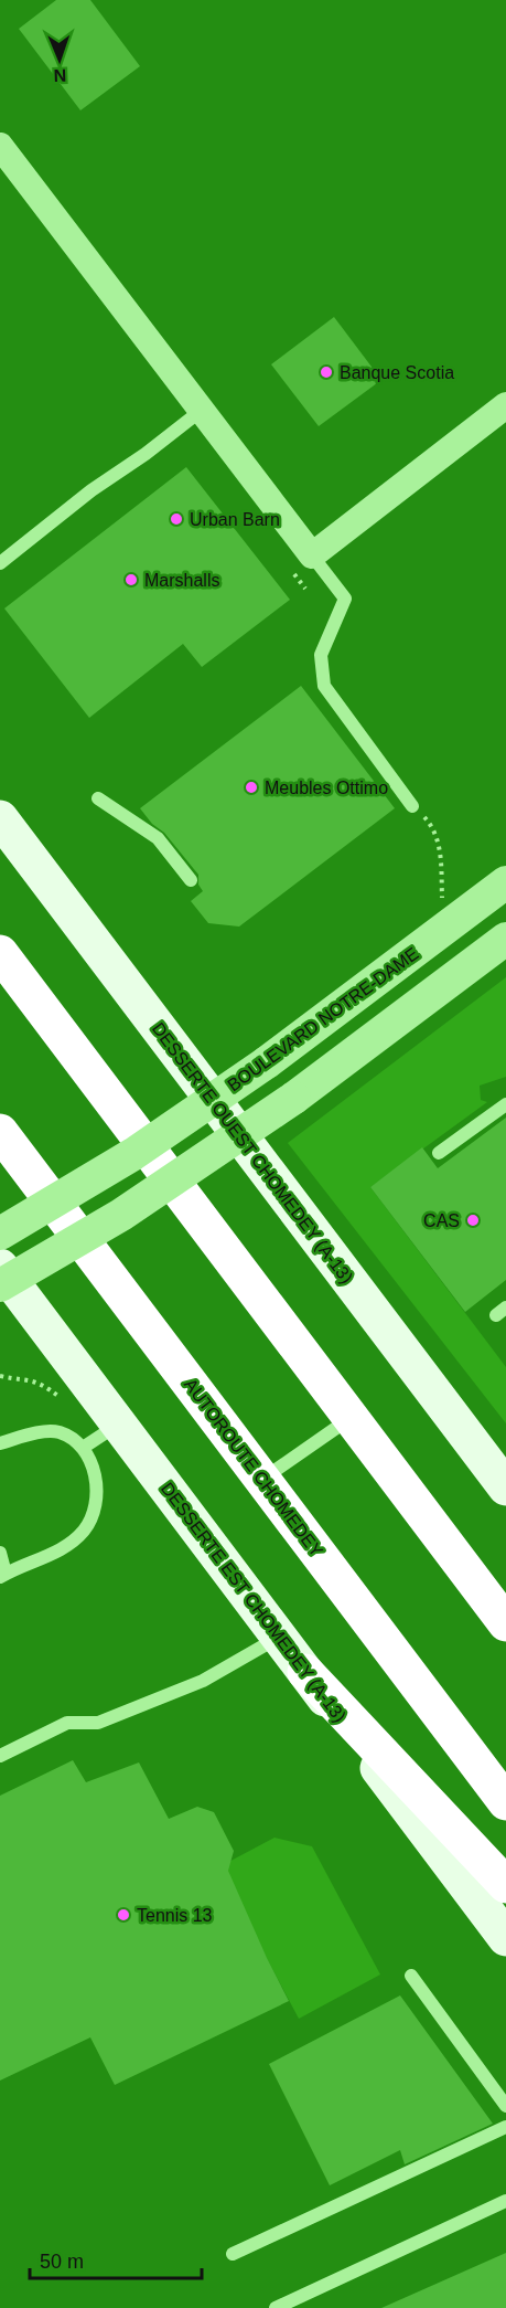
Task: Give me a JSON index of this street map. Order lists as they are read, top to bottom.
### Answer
{
  "streets": {
    "highway": ["AUTOROUTE CHOMEDEY"],
    "main road": ["DESSERTE OUEST CHOMEDEY (A-13)", "DESSERTE EST CHOMEDEY (A-13)"],
    "street": ["BOULEVARD NOTRE-DAME"]
  },
  "places": [
    "Banque Scotia",
    "Urban Barn",
    "Marshalls",
    "Meubles Ottimo",
    "CAS",
    "Tennis 13"
  ],
  "scale_bar": "50 m",
  "north": "bottom"
}
